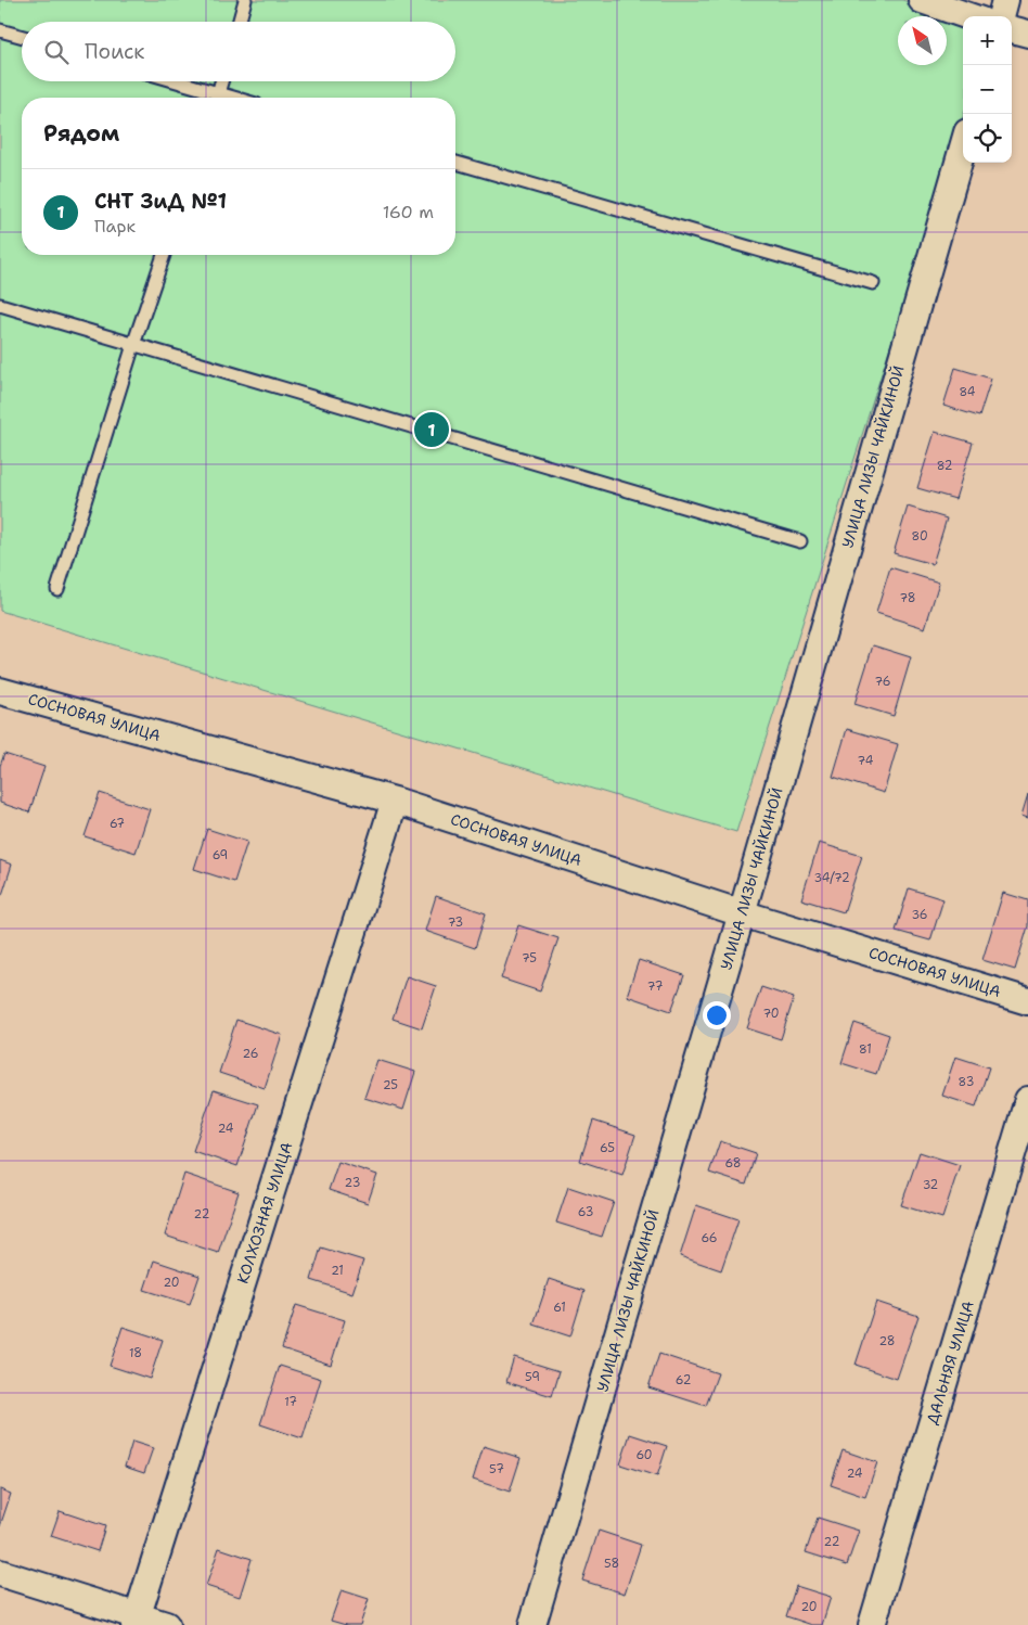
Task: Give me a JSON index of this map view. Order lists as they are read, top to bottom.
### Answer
{
  "streets": {
    "street": [
      "УЛИЦА ЛИЗЫ ЧАЙКИНОЙ",
      "СОСНОВАЯ УЛИЦА",
      "КОЛХОЗНАЯ УЛИЦА",
      "ДАЛЬНЯЯ УЛИЦА"
    ]
  },
  "crossings": [
    ["УЛИЦА ЛИЗЫ ЧАЙКИНОЙ", "СОСНОВАЯ УЛИЦА"],
    ["СОСНОВАЯ УЛИЦА", "КОЛХОЗНАЯ УЛИЦА"]
  ],
  "house_numbers": [
    "84",
    "82",
    "80",
    "78",
    "76",
    "74",
    "67",
    "69",
    "34/72",
    "36",
    "73",
    "75",
    "77",
    "70",
    "81",
    "26",
    "83",
    "25",
    "24",
    "65",
    "68",
    "23",
    "32",
    "63",
    "22",
    "66",
    "21",
    "20",
    "61",
    "28",
    "18",
    "59",
    "62",
    "17",
    "60",
    "57",
    "24",
    "22",
    "58",
    "20"
  ],
  "north": "top left",
  "page": {
    "map_buttons": ["+", "−"],
    "search": "Поиск",
    "heading": "Рядом",
    "list": [
      {
        "mark": "1",
        "name": "СНТ ЗиД №1",
        "note": "Парк",
        "value": "160 m"
      }
    ],
    "pins": "1"
  }
}
